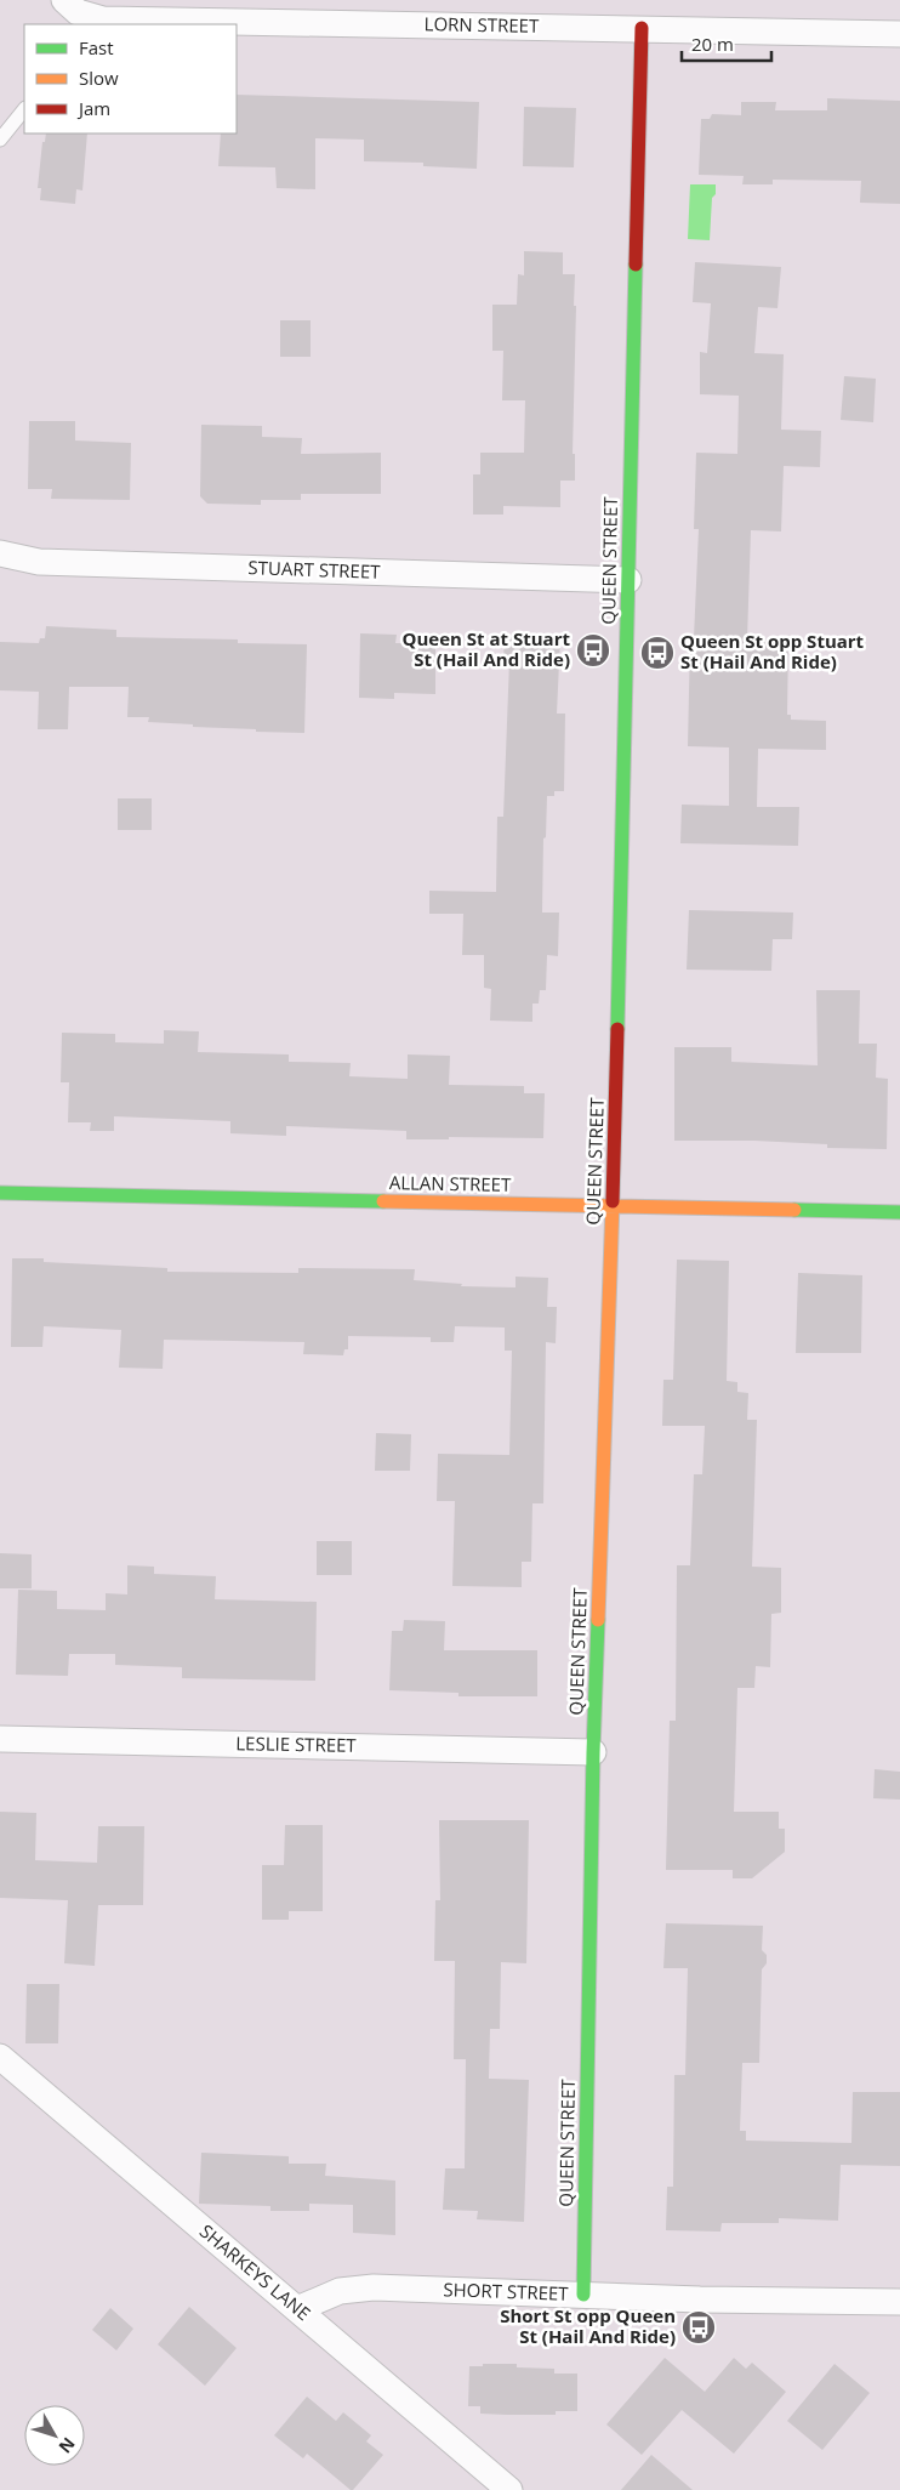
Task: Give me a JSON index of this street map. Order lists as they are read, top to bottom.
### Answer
{
  "streets": {
    "street": [
      "LORN STREET",
      "QUEEN STREET",
      "STUART STREET",
      "ALLAN STREET",
      "LESLIE STREET",
      "SHARKEYS LANE",
      "SHORT STREET"
    ]
  },
  "crossings": [
    ["LORN STREET", "QUEEN STREET"],
    ["QUEEN STREET", "STUART STREET"],
    ["QUEEN STREET", "ALLAN STREET"],
    ["QUEEN STREET", "LESLIE STREET"],
    ["QUEEN STREET", "SHORT STREET"],
    ["SHARKEYS LANE", "SHORT STREET"]
  ],
  "places": {
    "bus stop": ["Queen St at Stuart St (Hail And Ride)", "Queen St opp Stuart St (Hail And Ride)", "Short St opp Queen St (Hail And Ride)"]
  },
  "legend": ["Fast", "Slow", "Jam"],
  "scale_bar": "20 m",
  "north": "bottom right"
}
